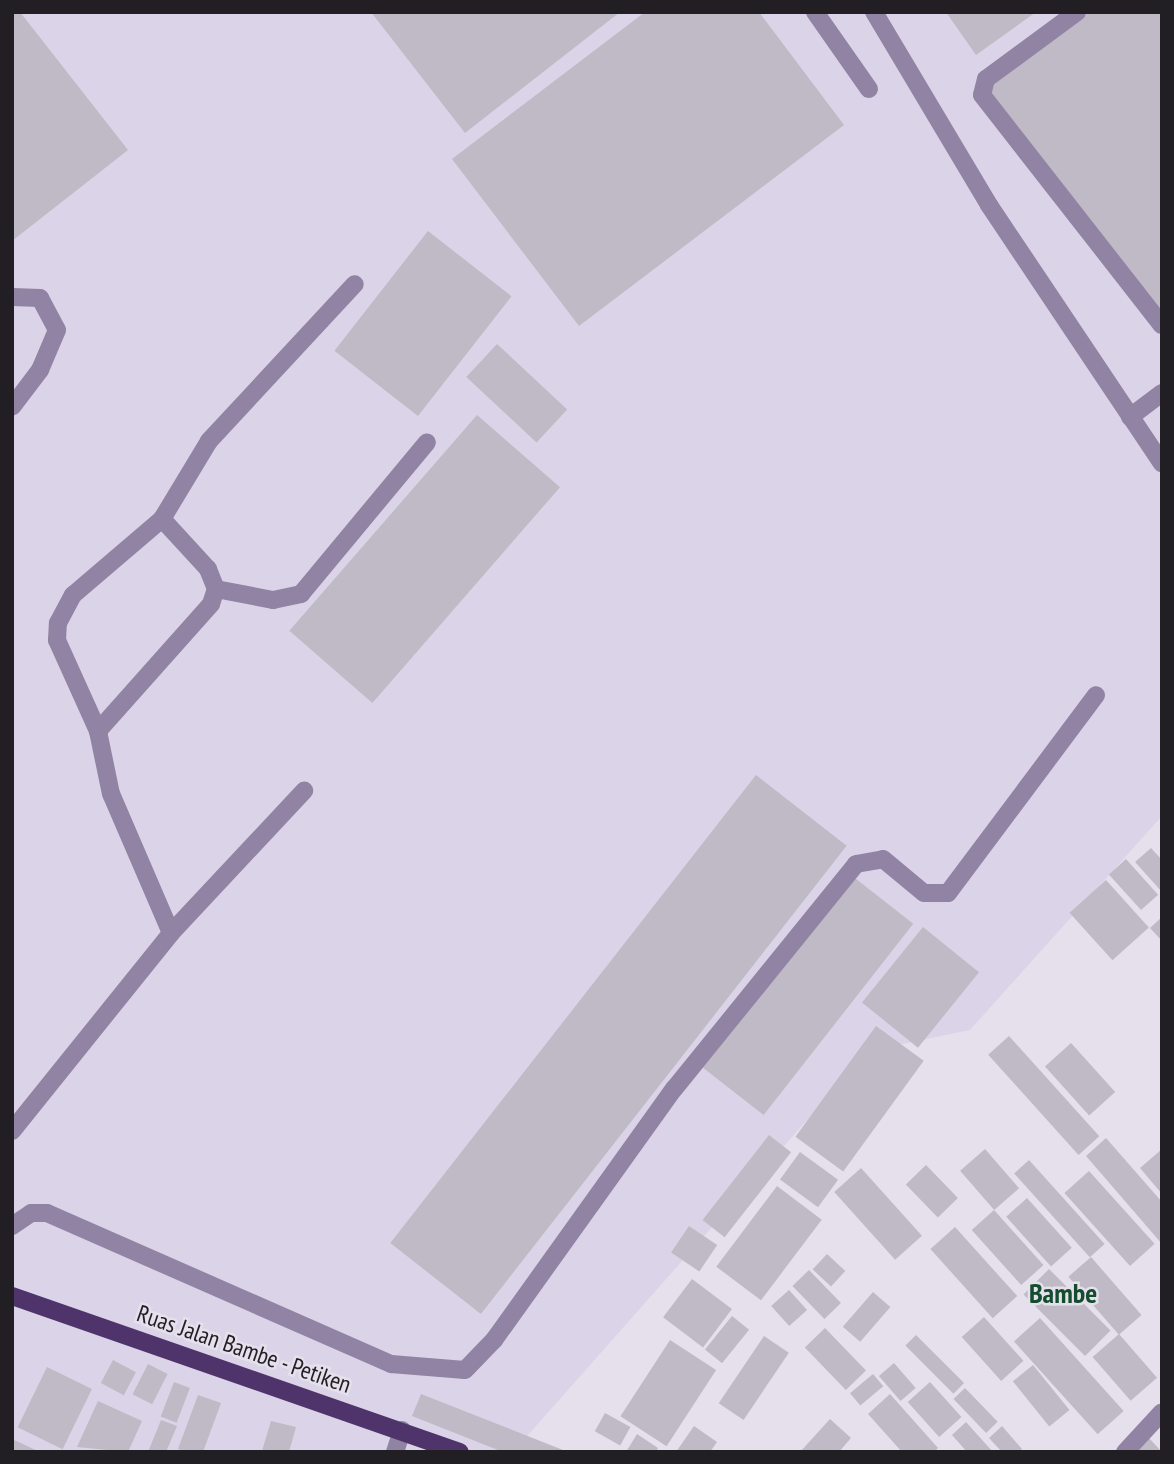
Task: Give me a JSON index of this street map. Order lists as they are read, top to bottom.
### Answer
{
  "streets": {
    "main road": ["Ruas Jalan Bambe - Petiken"]
  },
  "districts": ["Bambe"]
}
